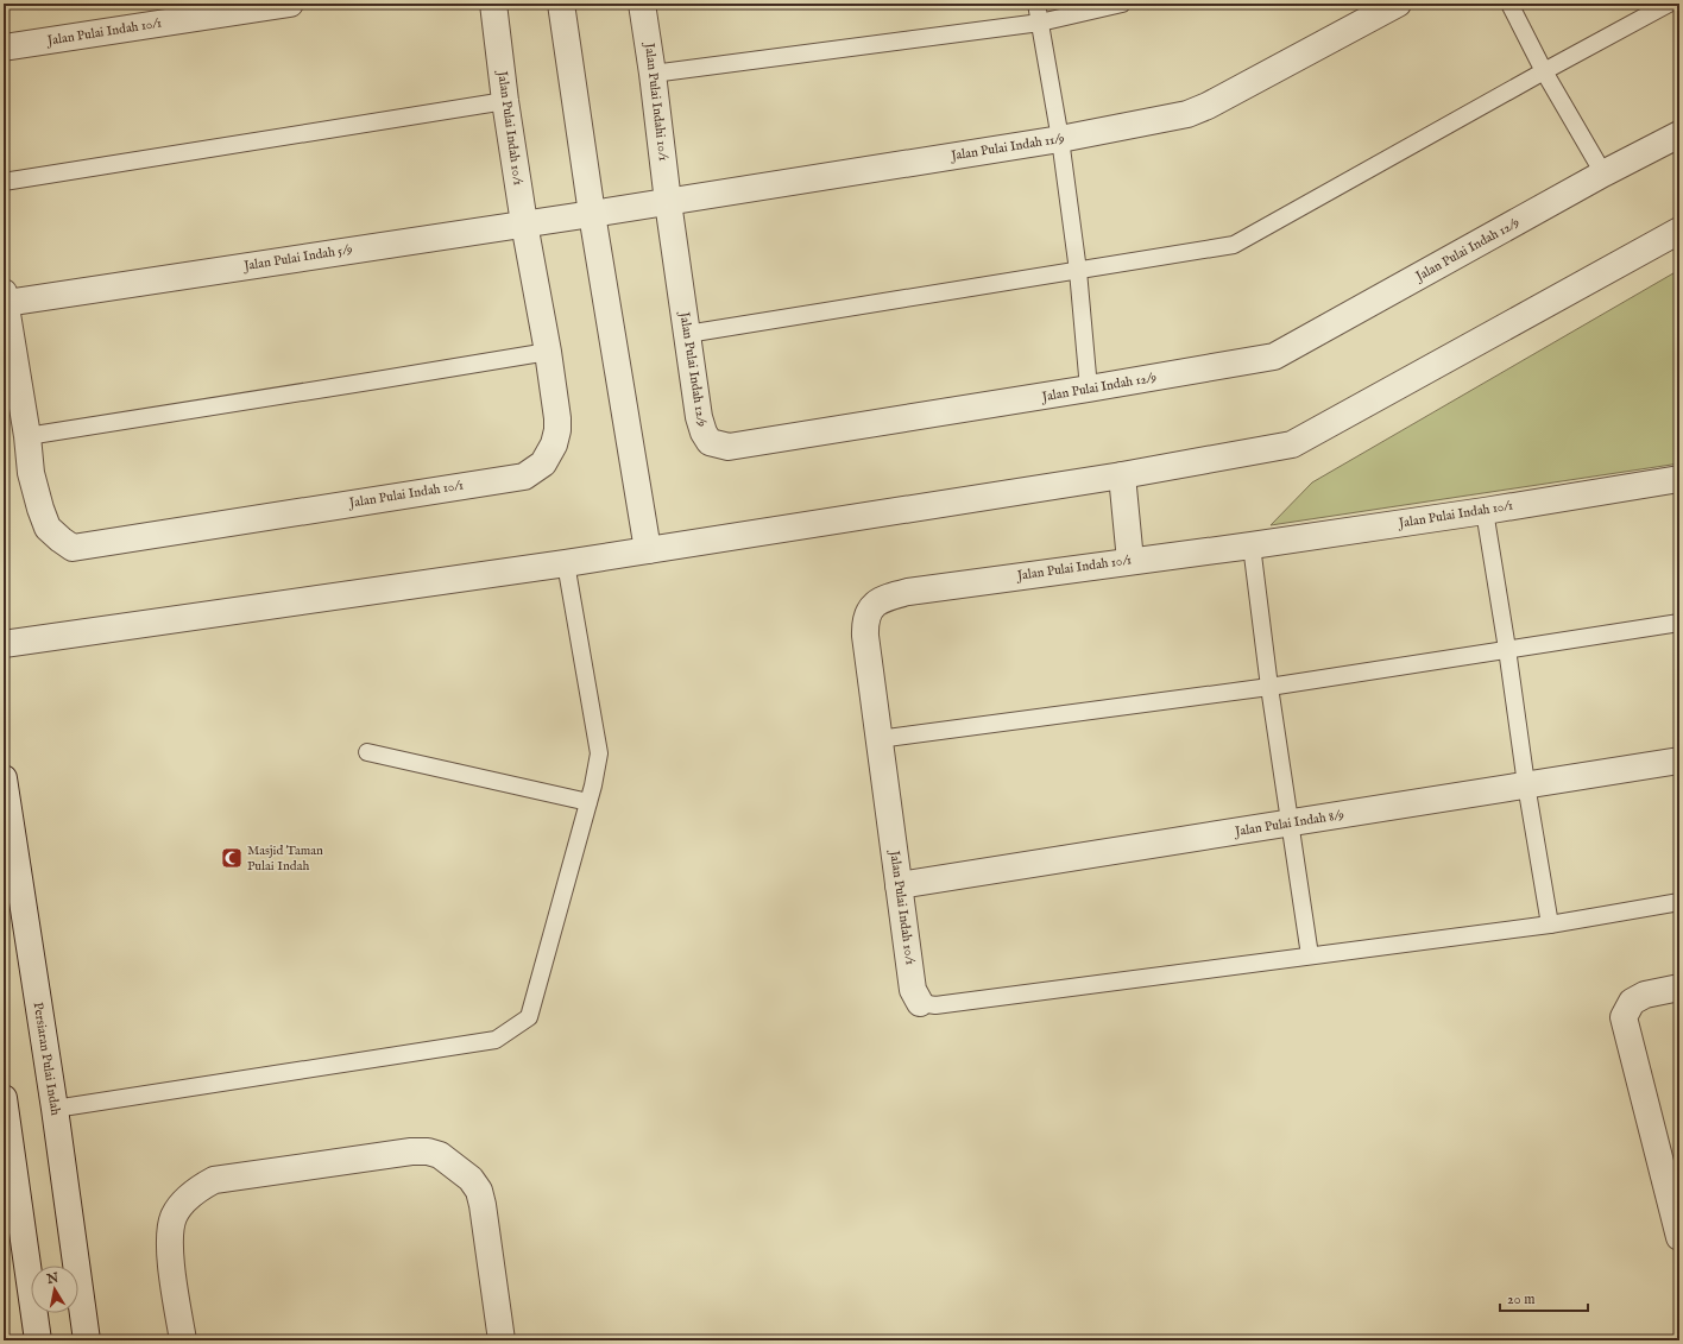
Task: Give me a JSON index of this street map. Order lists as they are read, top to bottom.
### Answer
{
  "streets": {
    "street": [
      "Jalan Pulai Indah 10/1",
      "Jalan Pulai Indahi 10/1",
      "Jalan Pulai Indah 11/9",
      "Jalan Pulai Indah 12/9",
      "Jalan Pulai Indah 5/9",
      "Jalan Pulai Indah 8/9",
      "Persiaran Pulai Indah"
    ]
  },
  "crossings": [
    ["Jalan Pulai Indah 10/1", "Jalan Pulai Indah 5/9"],
    ["Jalan Pulai Indah 10/1", "Jalan Pulai Indah 8/9"],
    ["Jalan Pulai Indahi 10/1", "Jalan Pulai Indah 11/9"],
    ["Jalan Pulai Indahi 10/1", "Jalan Pulai Indah 12/9"],
    ["Jalan Pulai Indah 11/9", "Jalan Pulai Indah 12/9"],
    ["Jalan Pulai Indah 11/9", "Jalan Pulai Indah 5/9"]
  ],
  "places": {
    "mosque": ["Masjid Taman Pulai Indah"]
  },
  "scale_bar": "20 m",
  "north": "top"
}
